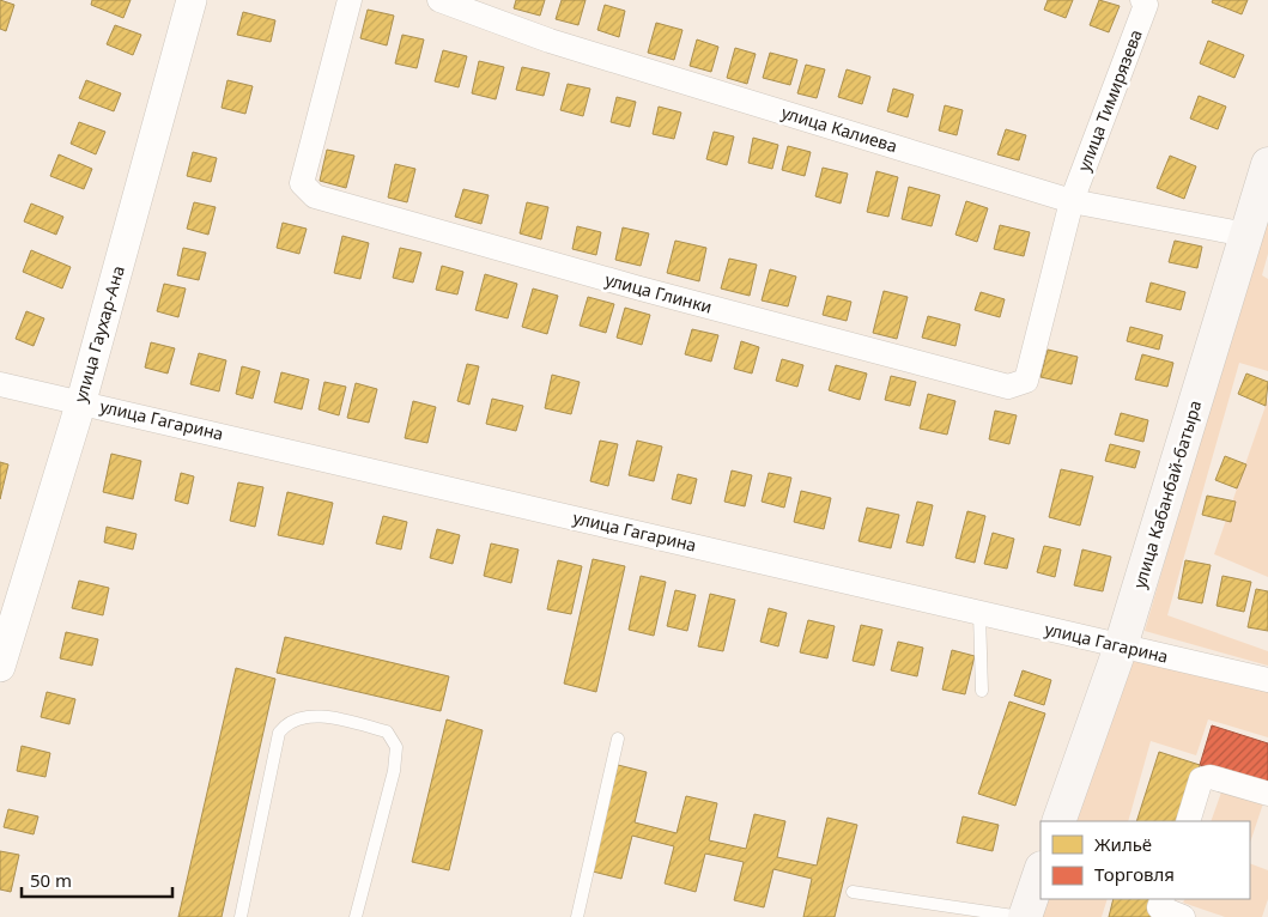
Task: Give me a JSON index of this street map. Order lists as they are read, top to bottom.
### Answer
{
  "streets": {
    "main road": ["улица Кабанбай-батыра"],
    "street": [
      "улица Тимирязева",
      "улица Калиева",
      "улица Глинки",
      "улица Гаухар-Ана",
      "улица Гагарина"
    ]
  },
  "crossings": [
    ["улица Тимирязева", "улица Калиева"],
    ["улица Тимирязева", "улица Глинки"],
    ["улица Калиева", "улица Глинки"],
    ["улица Калиева", "улица Кабанбай-батыра"],
    ["улица Гаухар-Ана", "улица Гагарина"],
    ["улица Гагарина", "улица Кабанбай-батыра"]
  ],
  "legend": ["Жильё", "Торговля"],
  "scale_bar": "50 m"
}
